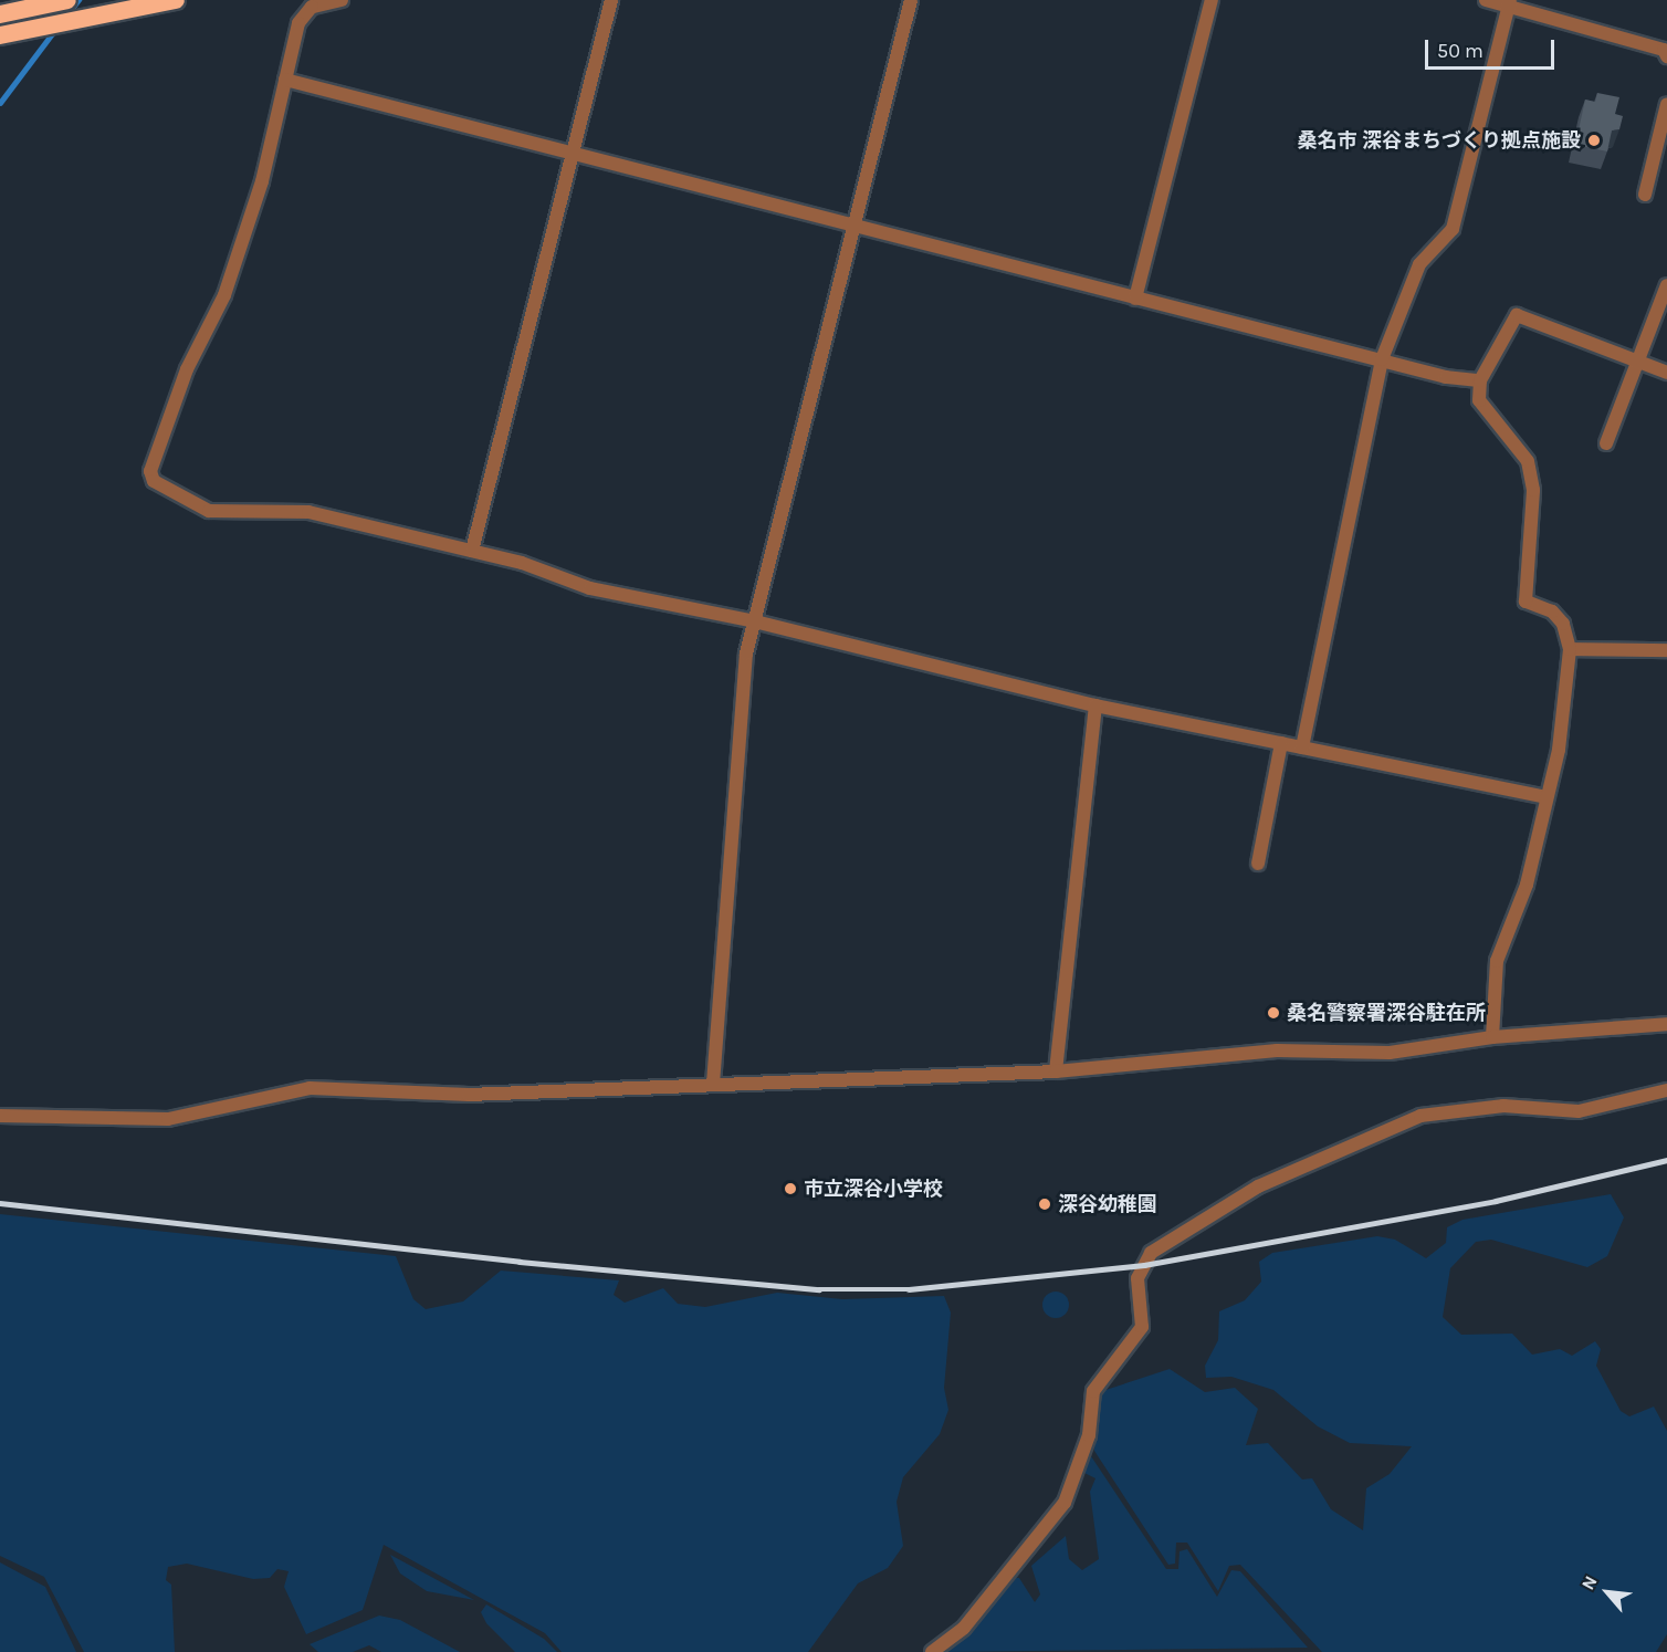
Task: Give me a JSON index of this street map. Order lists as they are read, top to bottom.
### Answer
{
  "places": [
    "桑名市 深谷まちづくり拠点施設",
    "桑名警察署深谷駐在所",
    "市立深谷小学校",
    "深谷幼稚園"
  ],
  "scale_bar": "50 m",
  "north": "top left"
}
